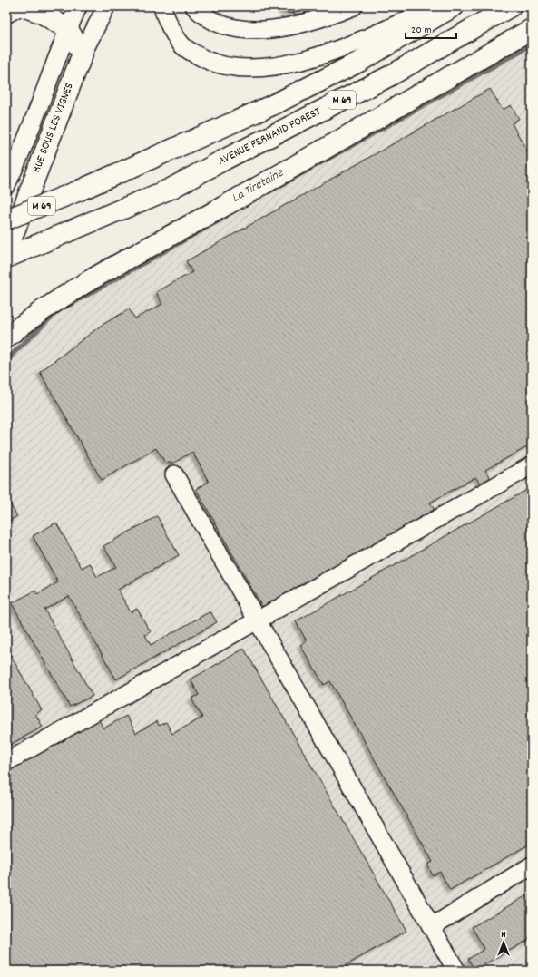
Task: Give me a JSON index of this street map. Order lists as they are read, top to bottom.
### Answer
{
  "streets": {
    "main road": ["M 69", "RUE SOUS LES VIGNES", "AVENUE FERNAND FOREST"]
  },
  "water": ["La Tiretaine"],
  "scale_bar": "20 m",
  "north": "top"
}
